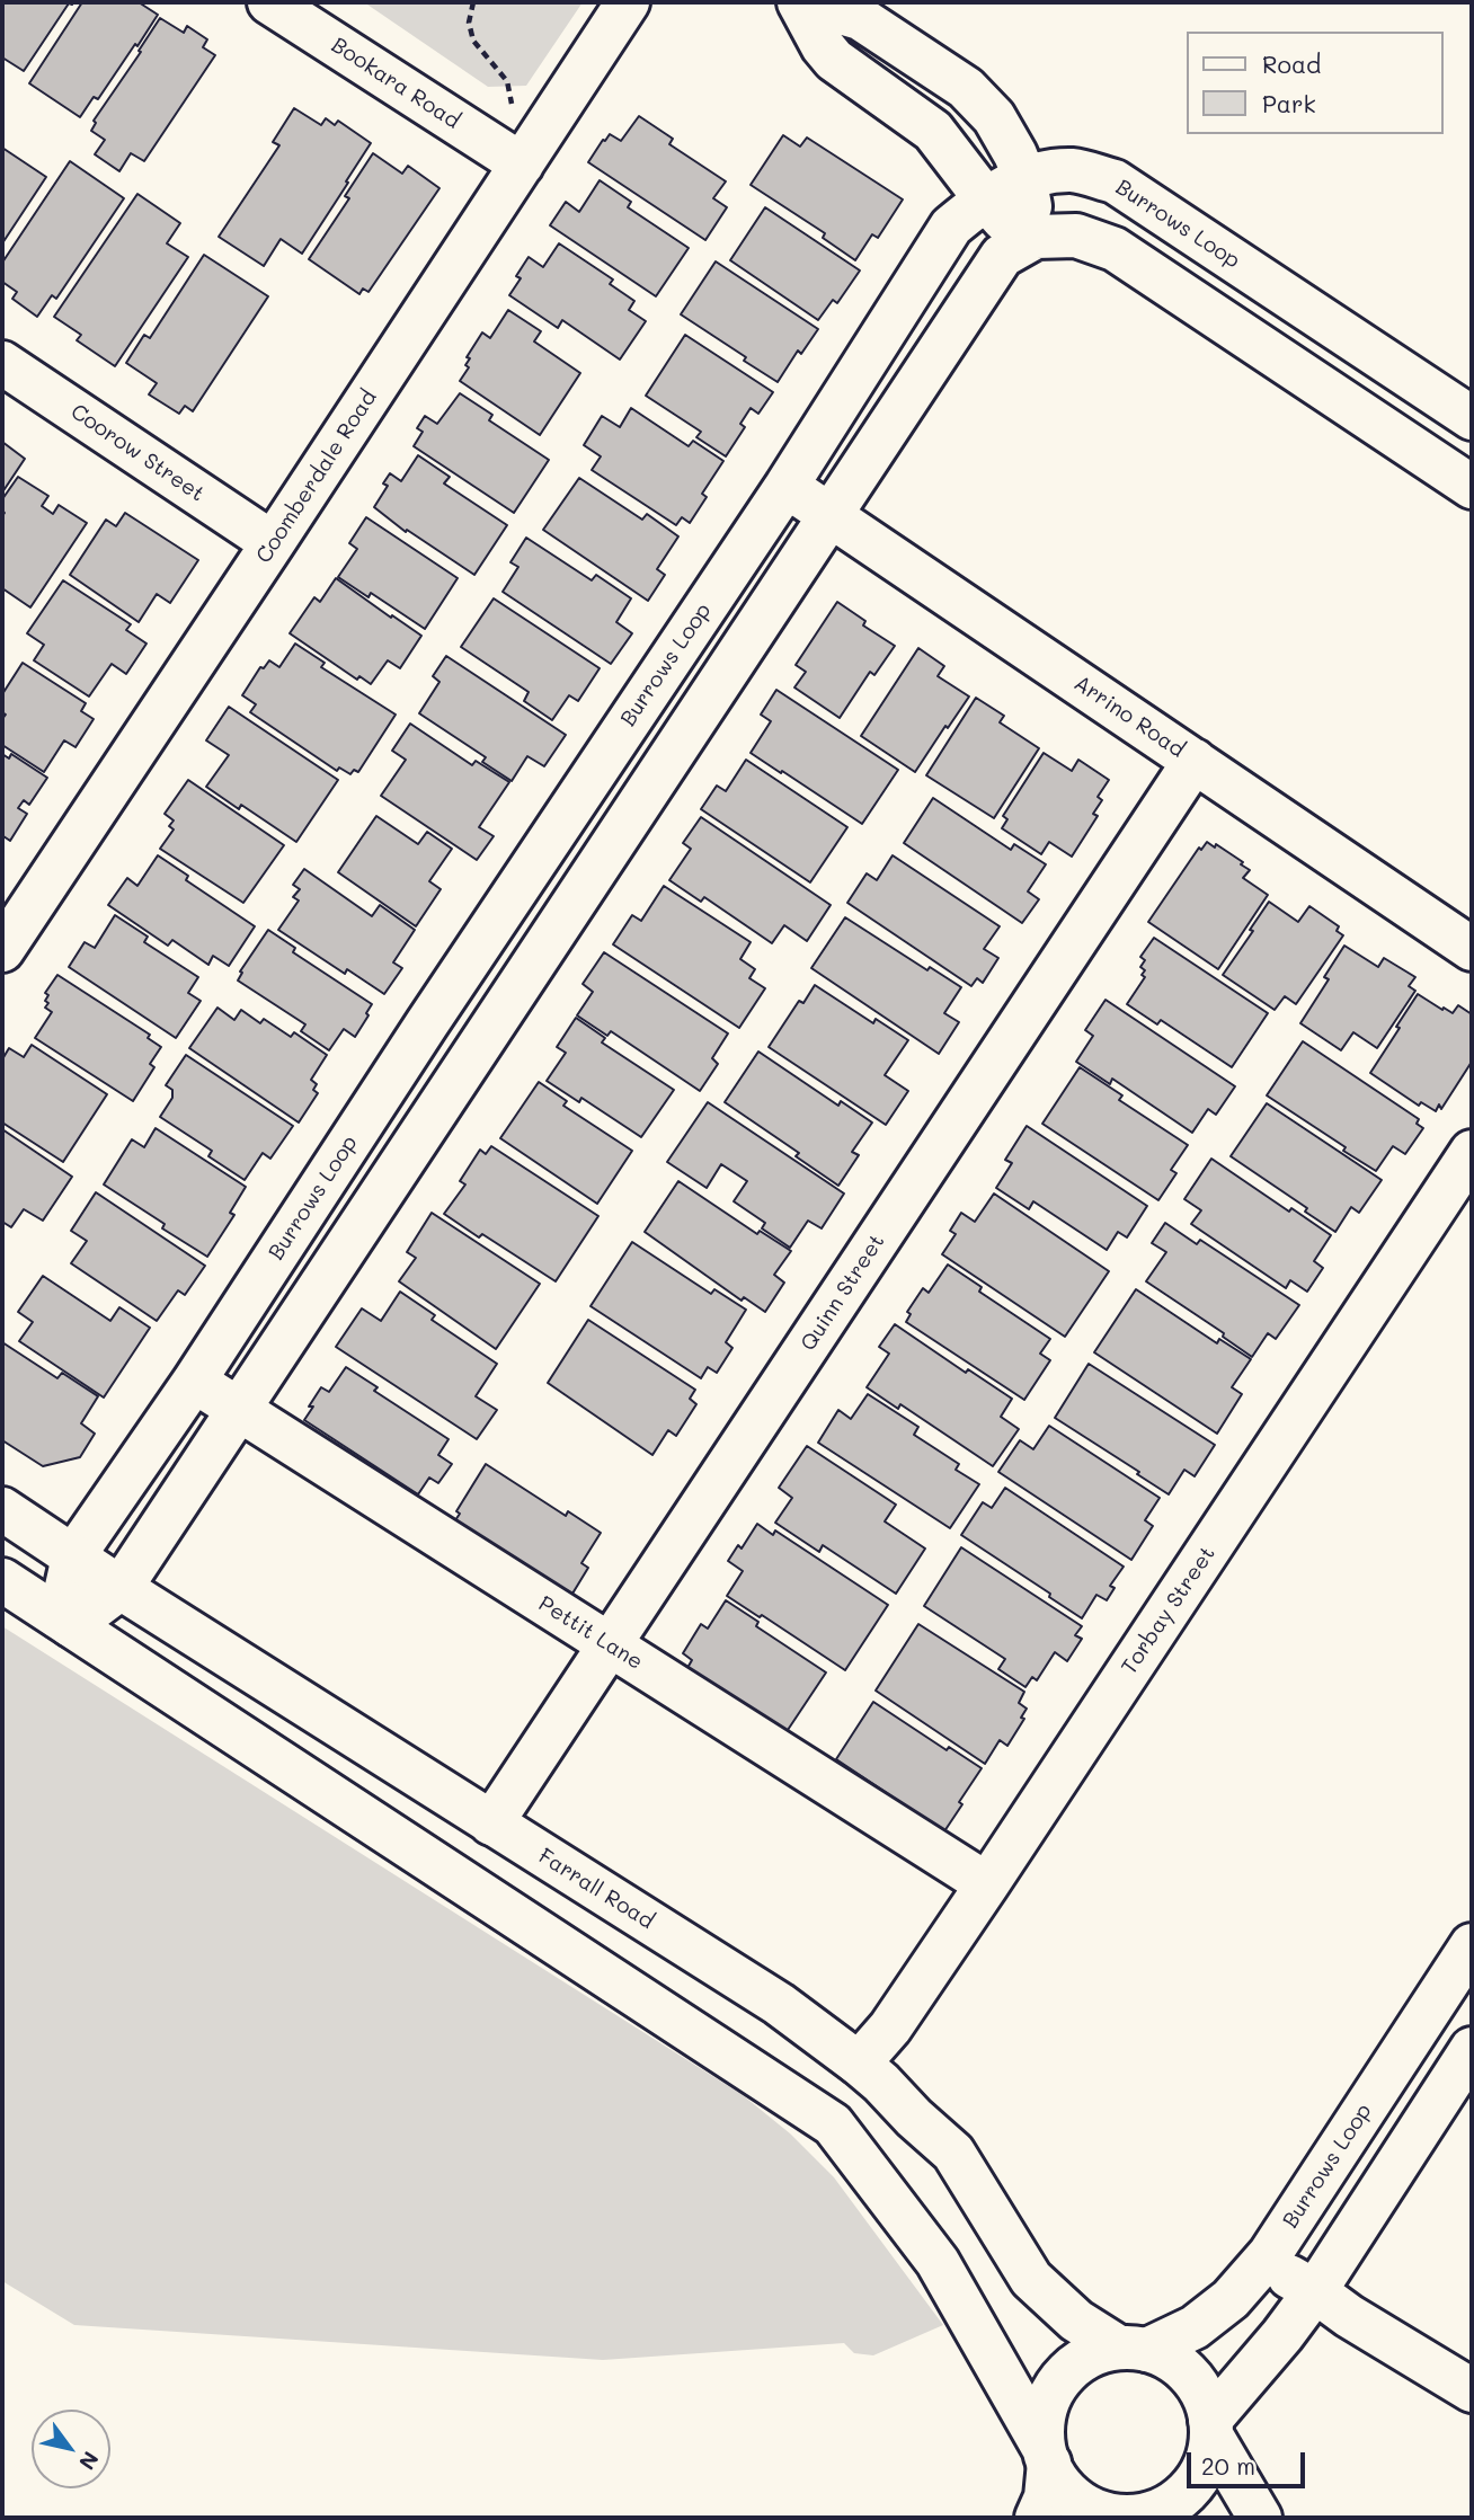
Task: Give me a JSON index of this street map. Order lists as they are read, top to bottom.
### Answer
{
  "streets": {
    "street": [
      "Bookara Road",
      "Burrows Loop",
      "Coorow Street",
      "Coomberdale Road",
      "Arrino Road",
      "Quinn Street",
      "Torbay Street",
      "Pettit Lane",
      "Farrall Road"
    ]
  },
  "crossings": [
    ["Bookara Road", "Coomberdale Road"],
    ["Burrows Loop", "Arrino Road"],
    ["Burrows Loop", "Pettit Lane"],
    ["Burrows Loop", "Farrall Road"],
    ["Coorow Street", "Coomberdale Road"],
    ["Arrino Road", "Quinn Street"],
    ["Quinn Street", "Pettit Lane"],
    ["Quinn Street", "Farrall Road"],
    ["Torbay Street", "Pettit Lane"],
    ["Torbay Street", "Farrall Road"]
  ],
  "legend": ["Road", "Park"],
  "scale_bar": "20 m",
  "north": "bottom right"
}
